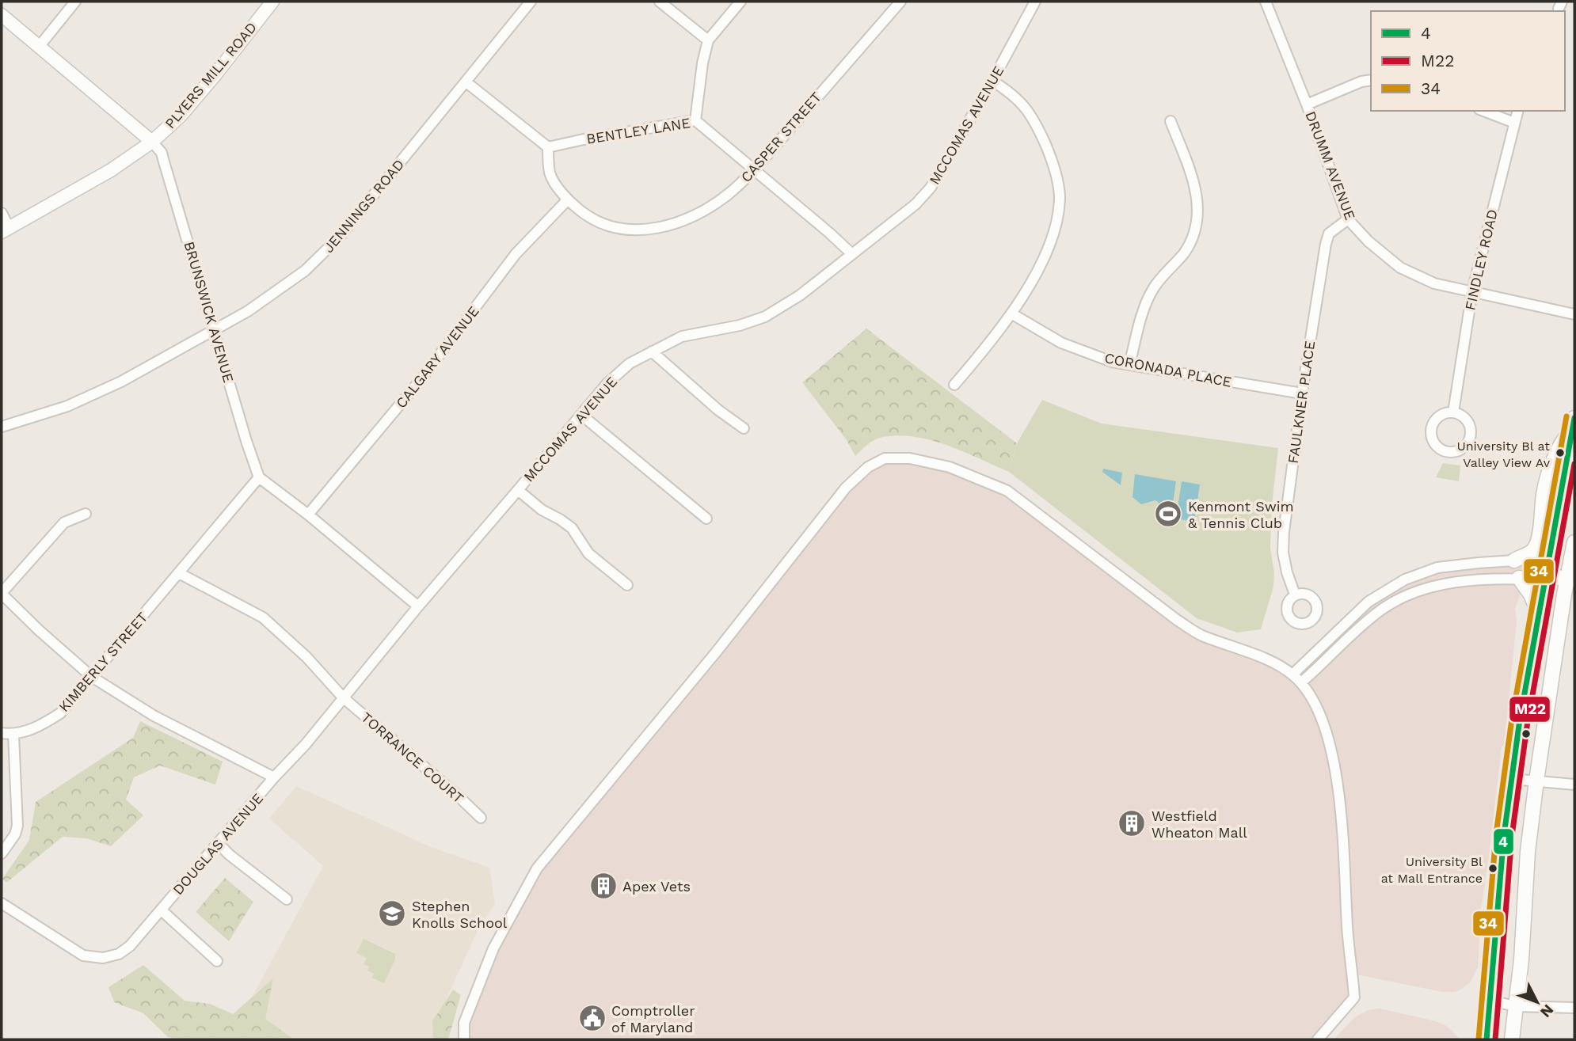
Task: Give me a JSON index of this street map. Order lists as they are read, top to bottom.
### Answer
{
  "streets": {
    "street": [
      "PLYERS MILL ROAD",
      "MCCOMAS AVENUE",
      "BENTLEY LANE",
      "CASPER STREET",
      "DRUMM AVENUE",
      "JENNINGS ROAD",
      "FINDLEY ROAD",
      "BRUNSWICK AVENUE",
      "CALGARY AVENUE",
      "CORONADA PLACE",
      "FAULKNER PLACE",
      "KIMBERLY STREET",
      "TORRANCE COURT",
      "DOUGLAS AVENUE"
    ]
  },
  "crossings": [
    ["PLYERS MILL ROAD", "BRUNSWICK AVENUE"],
    ["MCCOMAS AVENUE", "BENTLEY LANE"],
    ["MCCOMAS AVENUE", "TORRANCE COURT"],
    ["MCCOMAS AVENUE", "DOUGLAS AVENUE"],
    ["BENTLEY LANE", "CASPER STREET"],
    ["CASPER STREET", "CALGARY AVENUE"],
    ["DRUMM AVENUE", "FINDLEY ROAD"],
    ["DRUMM AVENUE", "FAULKNER PLACE"],
    ["JENNINGS ROAD", "BRUNSWICK AVENUE"],
    ["BRUNSWICK AVENUE", "KIMBERLY STREET"],
    ["CORONADA PLACE", "FAULKNER PLACE"],
    ["KIMBERLY STREET", "TORRANCE COURT"]
  ],
  "places": {
    "other": ["University Bl at Valley View Av", "University Bl at Mall Entrance"],
    "sports": ["Kenmont Swim & Tennis Club"],
    "building": ["Westfield Wheaton Mall", "Apex Vets"],
    "school or university": ["Stephen Knolls School"],
    "public building": ["Comptroller of Maryland"]
  },
  "lines": ["transit line 34", "transit line 4", "transit line M22"],
  "legend": ["4", "M22", "34"],
  "north": "bottom right"
}
